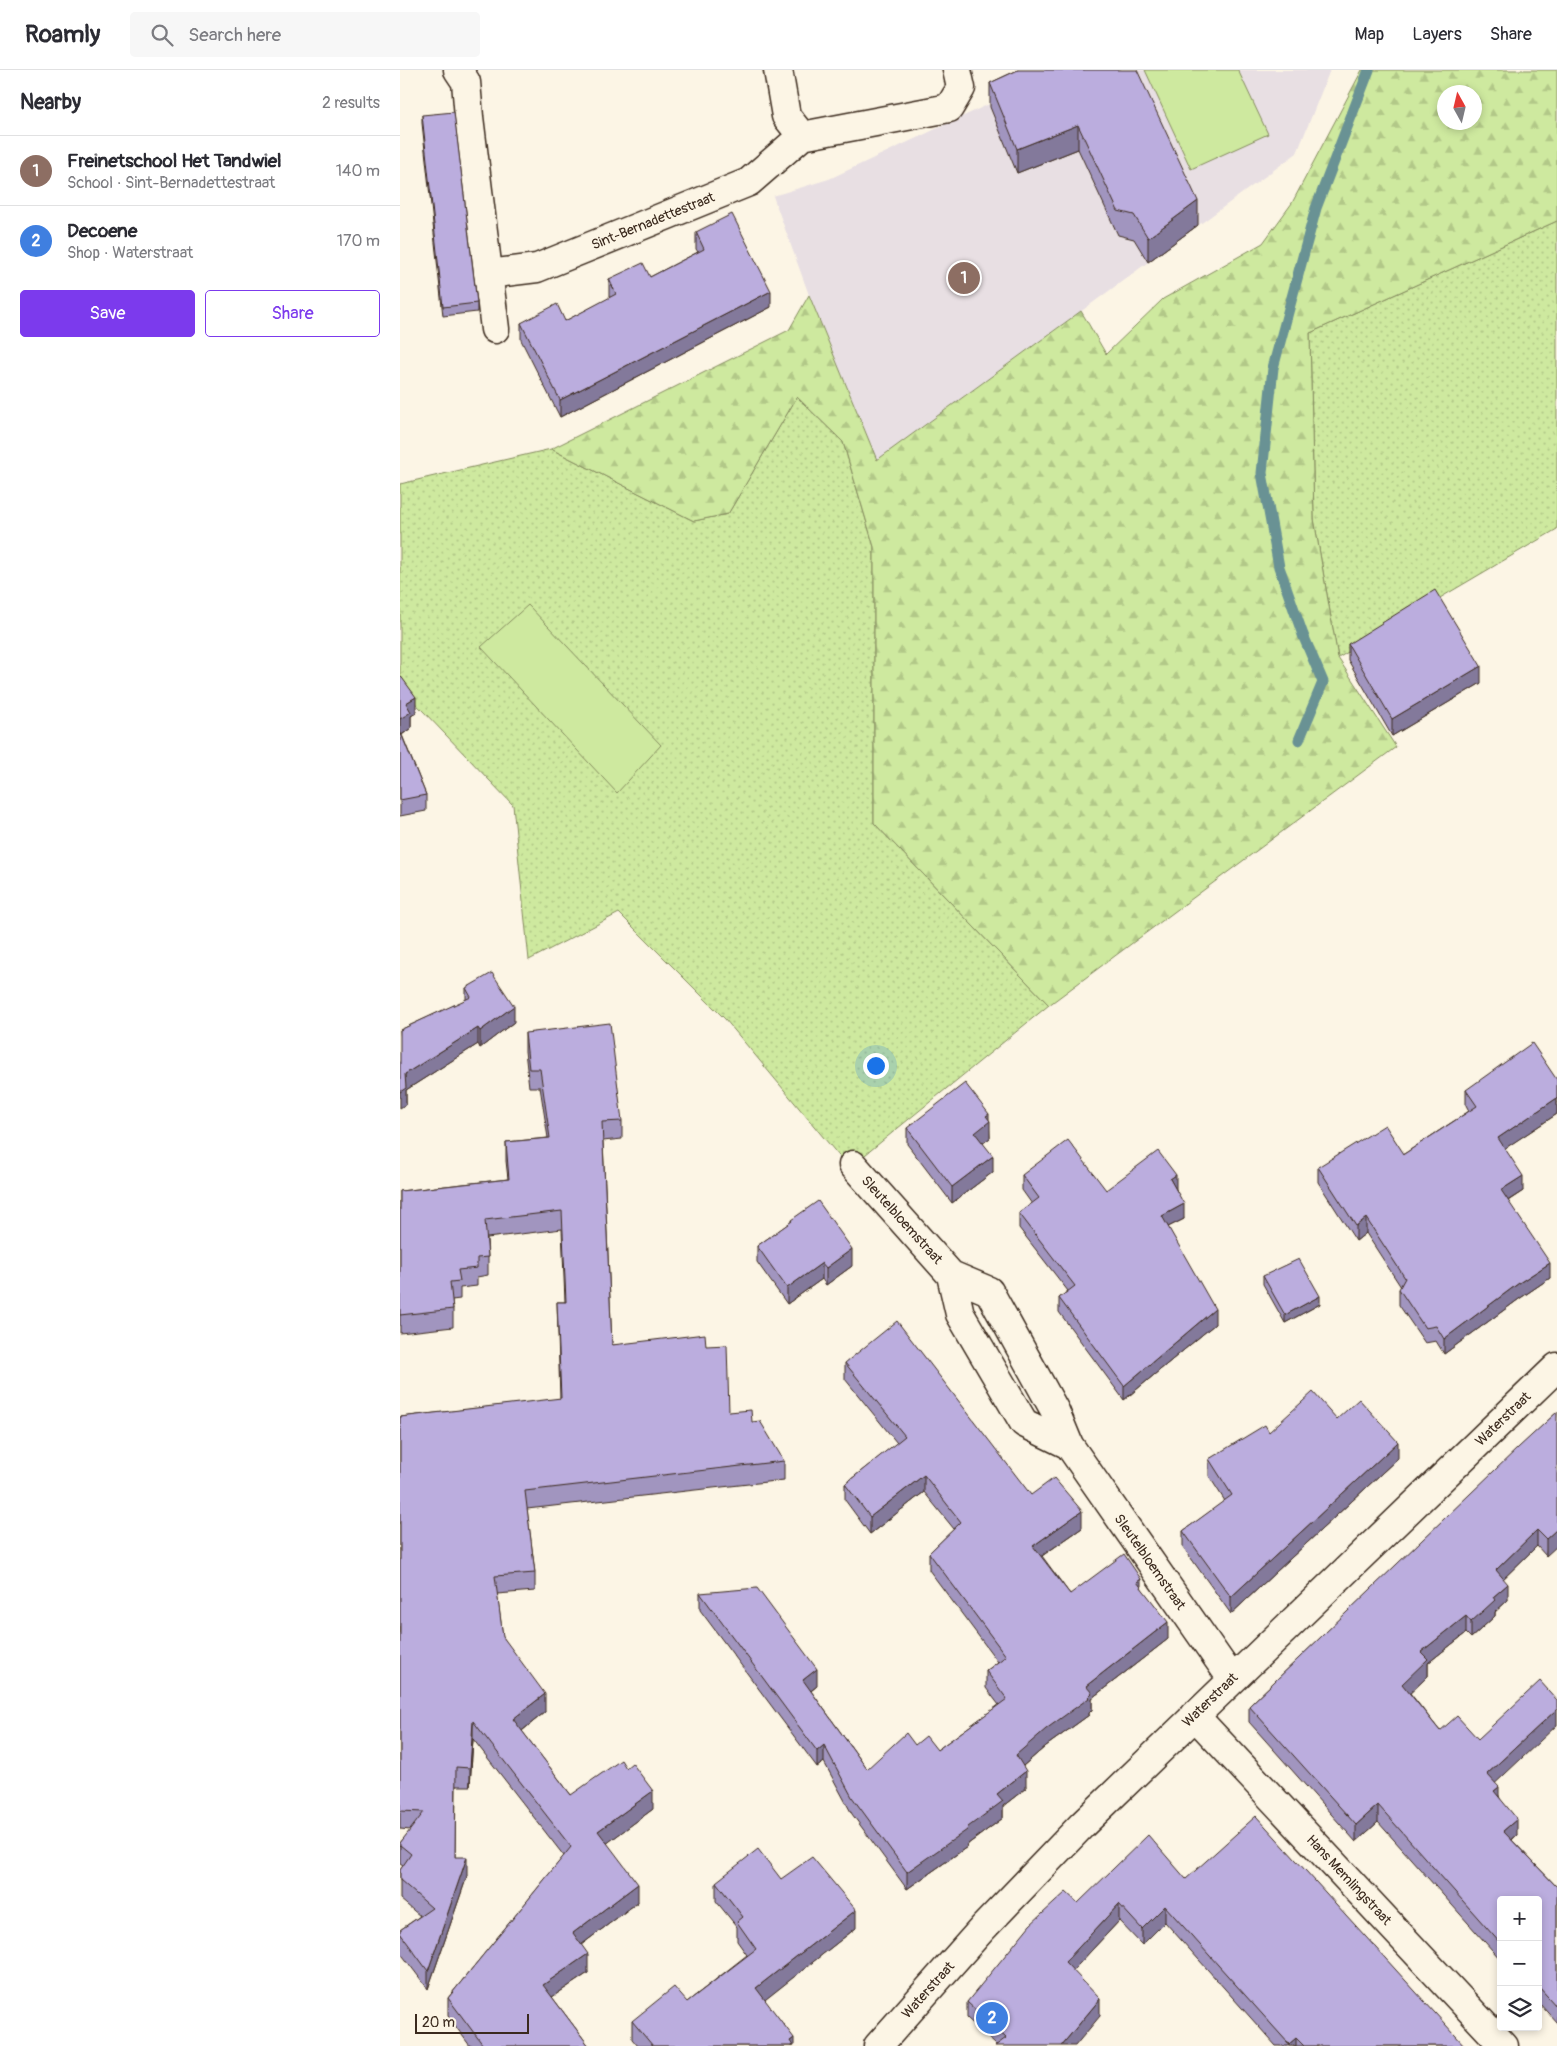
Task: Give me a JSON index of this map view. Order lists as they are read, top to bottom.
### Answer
{
  "streets": {
    "street": [
      "Sint-Bernadettestraat",
      "Sleutelbloemstraat",
      "Waterstraat",
      "Hans Memlingstraat"
    ]
  },
  "crossings": [
    ["Sleutelbloemstraat", "Waterstraat"],
    ["Waterstraat", "Hans Memlingstraat"]
  ],
  "scale_bar": "20 m",
  "north": "top",
  "page": {
    "header": "Roamly",
    "search": "Search here",
    "nav": ["Map", "Layers", "Share"],
    "heading": ["Nearby", "2 results"],
    "list": [
      {
        "mark": "1",
        "name": "Freinetschool Het Tandwiel",
        "note": "School · Sint-Bernadettestraat",
        "value": "140 m"
      },
      {
        "mark": "2",
        "name": "Decoene",
        "note": "Shop · Waterstraat",
        "value": "170 m"
      }
    ],
    "pins": ["1", "2"],
    "buttons": ["Save", "Share"],
    "map_buttons": ["+", "−"],
    "scale": "20 m"
  }
}
